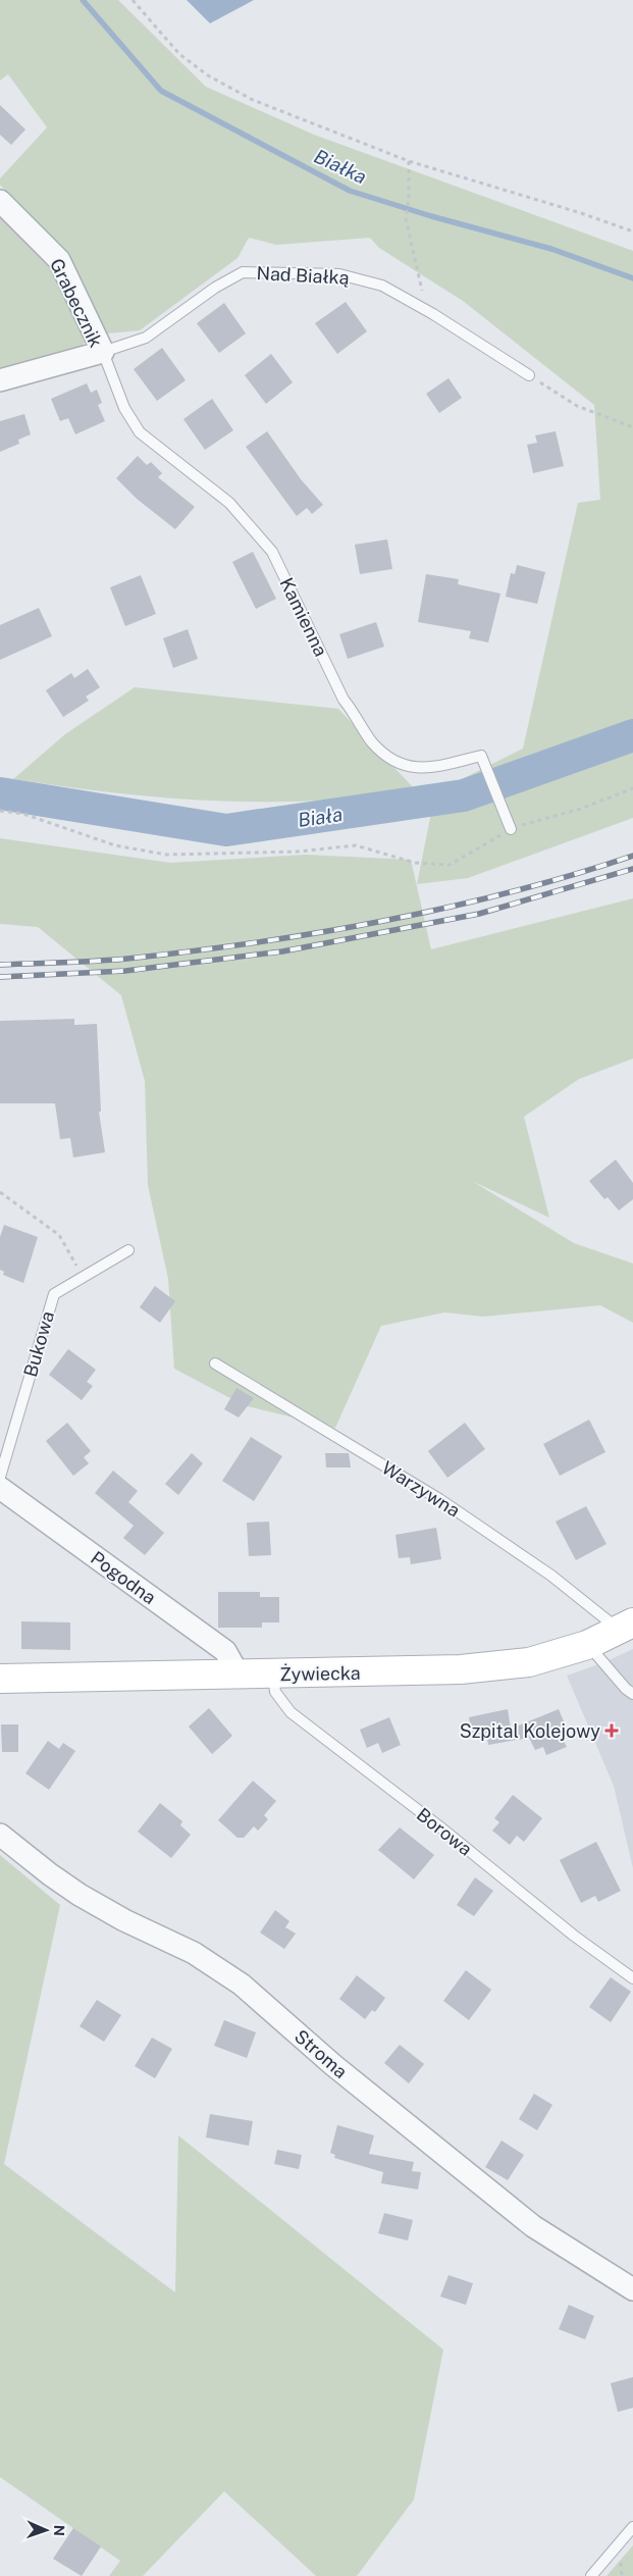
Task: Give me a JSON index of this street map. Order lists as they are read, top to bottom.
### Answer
{
  "streets": {
    "main road": ["Żywiecka"],
    "street": ["Grabecznik", "Pogodna", "Stroma"],
    "lane": [
      "Nad Białką",
      "Kamienna",
      "Bukowa",
      "Warzywna",
      "Borowa"
    ]
  },
  "crossings": [
    ["Nad Białką", "Grabecznik"],
    ["Nad Białką", "Kamienna"],
    ["Grabecznik", "Kamienna"],
    ["Warzywna", "Żywiecka"],
    ["Pogodna", "Żywiecka"],
    ["Żywiecka", "Borowa"]
  ],
  "water": ["Białka", "Biała"],
  "places": {
    "health": ["Szpital Kolejowy"]
  },
  "north": "right"
}
